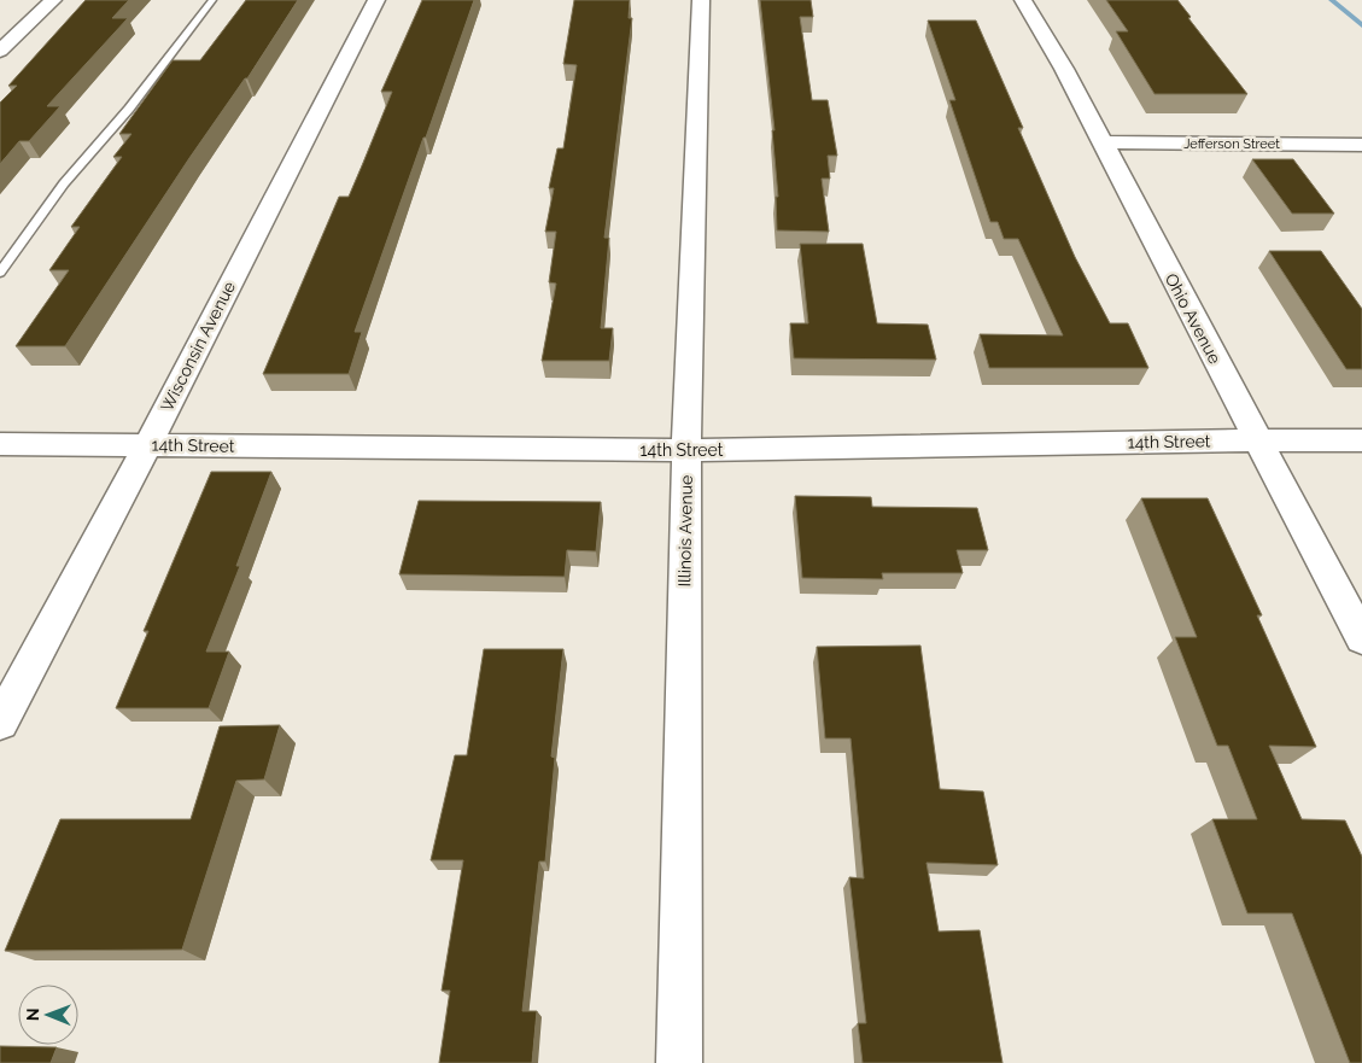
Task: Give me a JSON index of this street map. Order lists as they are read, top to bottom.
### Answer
{
  "streets": {
    "street": [
      "Jefferson Street",
      "Ohio Avenue",
      "Wisconsin Avenue",
      "14th Street",
      "Illinois Avenue"
    ]
  },
  "crossings": [
    ["Jefferson Street", "Ohio Avenue"],
    ["Ohio Avenue", "14th Street"],
    ["Wisconsin Avenue", "14th Street"],
    ["14th Street", "Illinois Avenue"]
  ],
  "north": "left"
}
